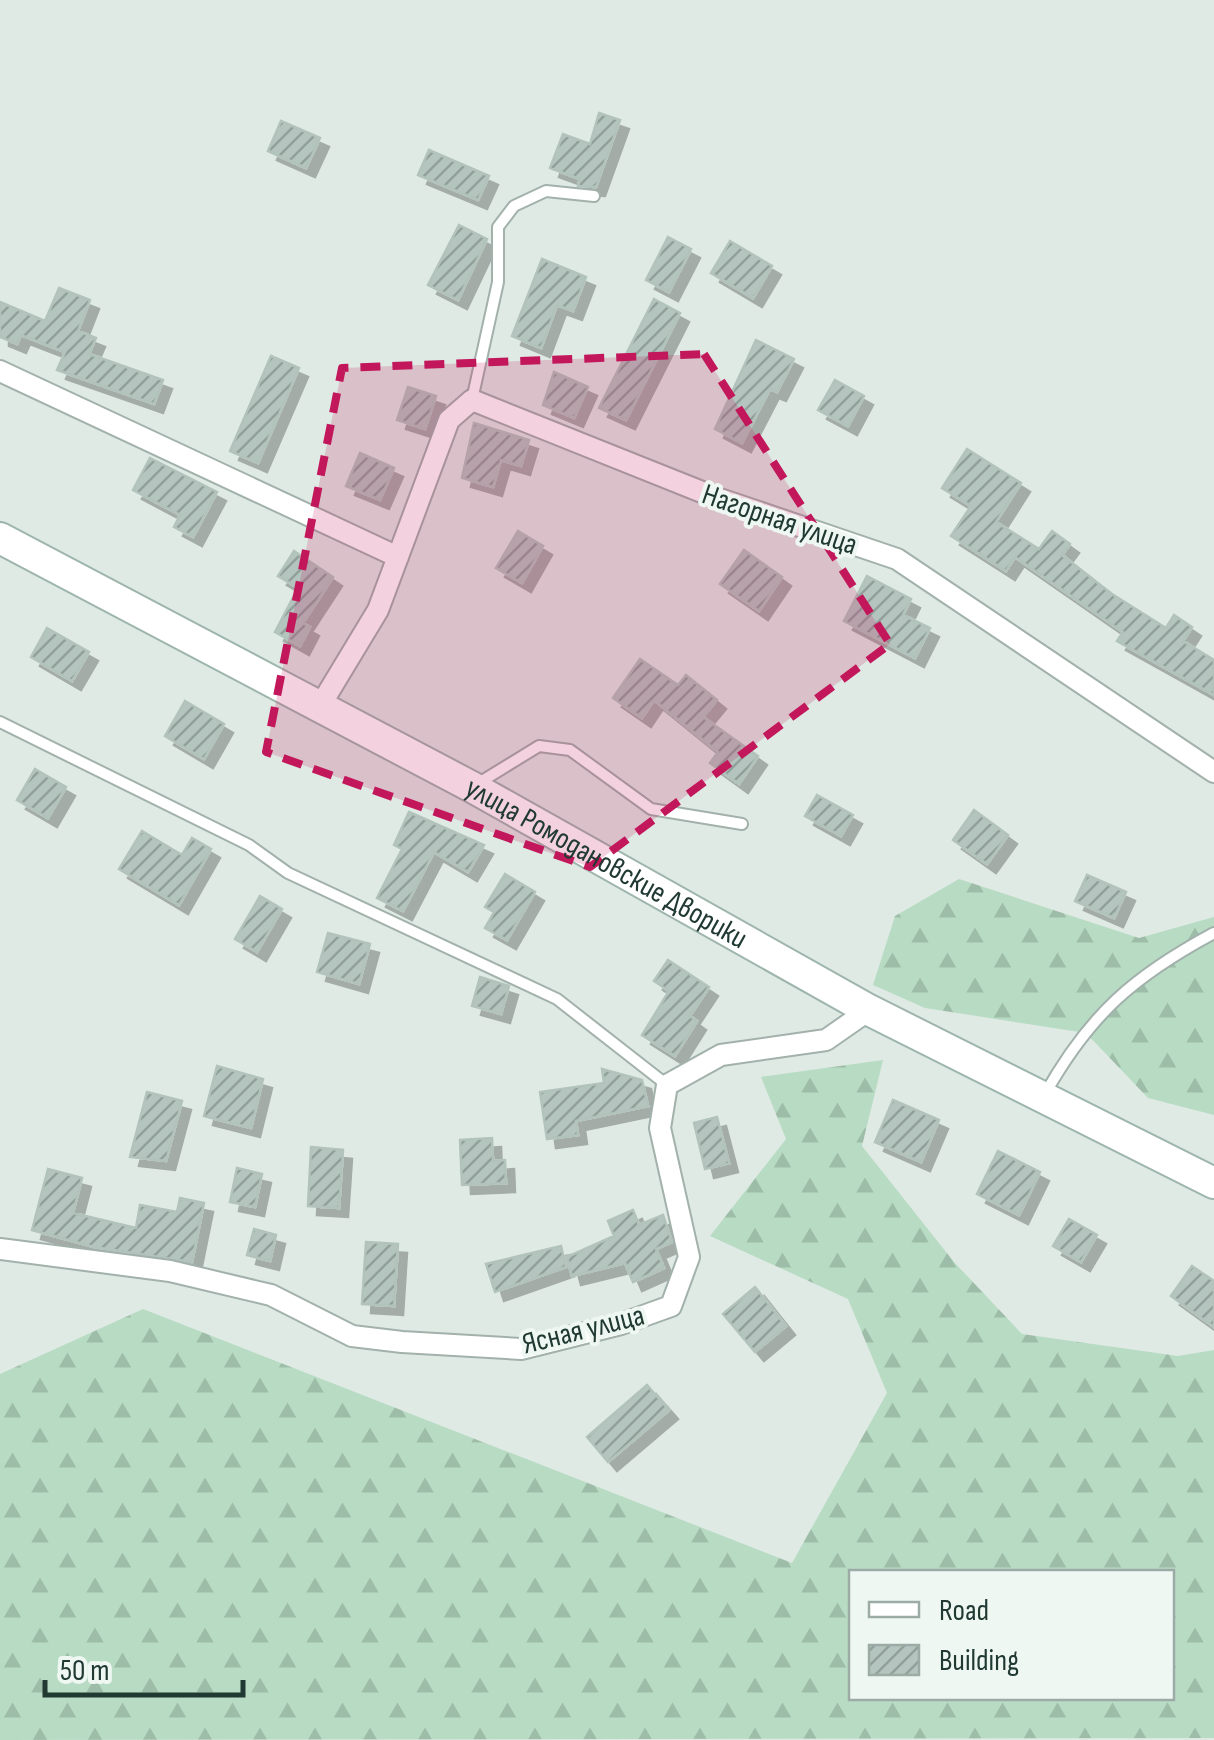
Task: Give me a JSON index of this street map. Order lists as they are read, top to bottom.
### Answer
{
  "streets": {
    "street": ["Нагорная улица", "улица Ромодановские Дворики", "Ясная улица"]
  },
  "legend": ["Road", "Building"],
  "scale_bar": "50 m"
}
